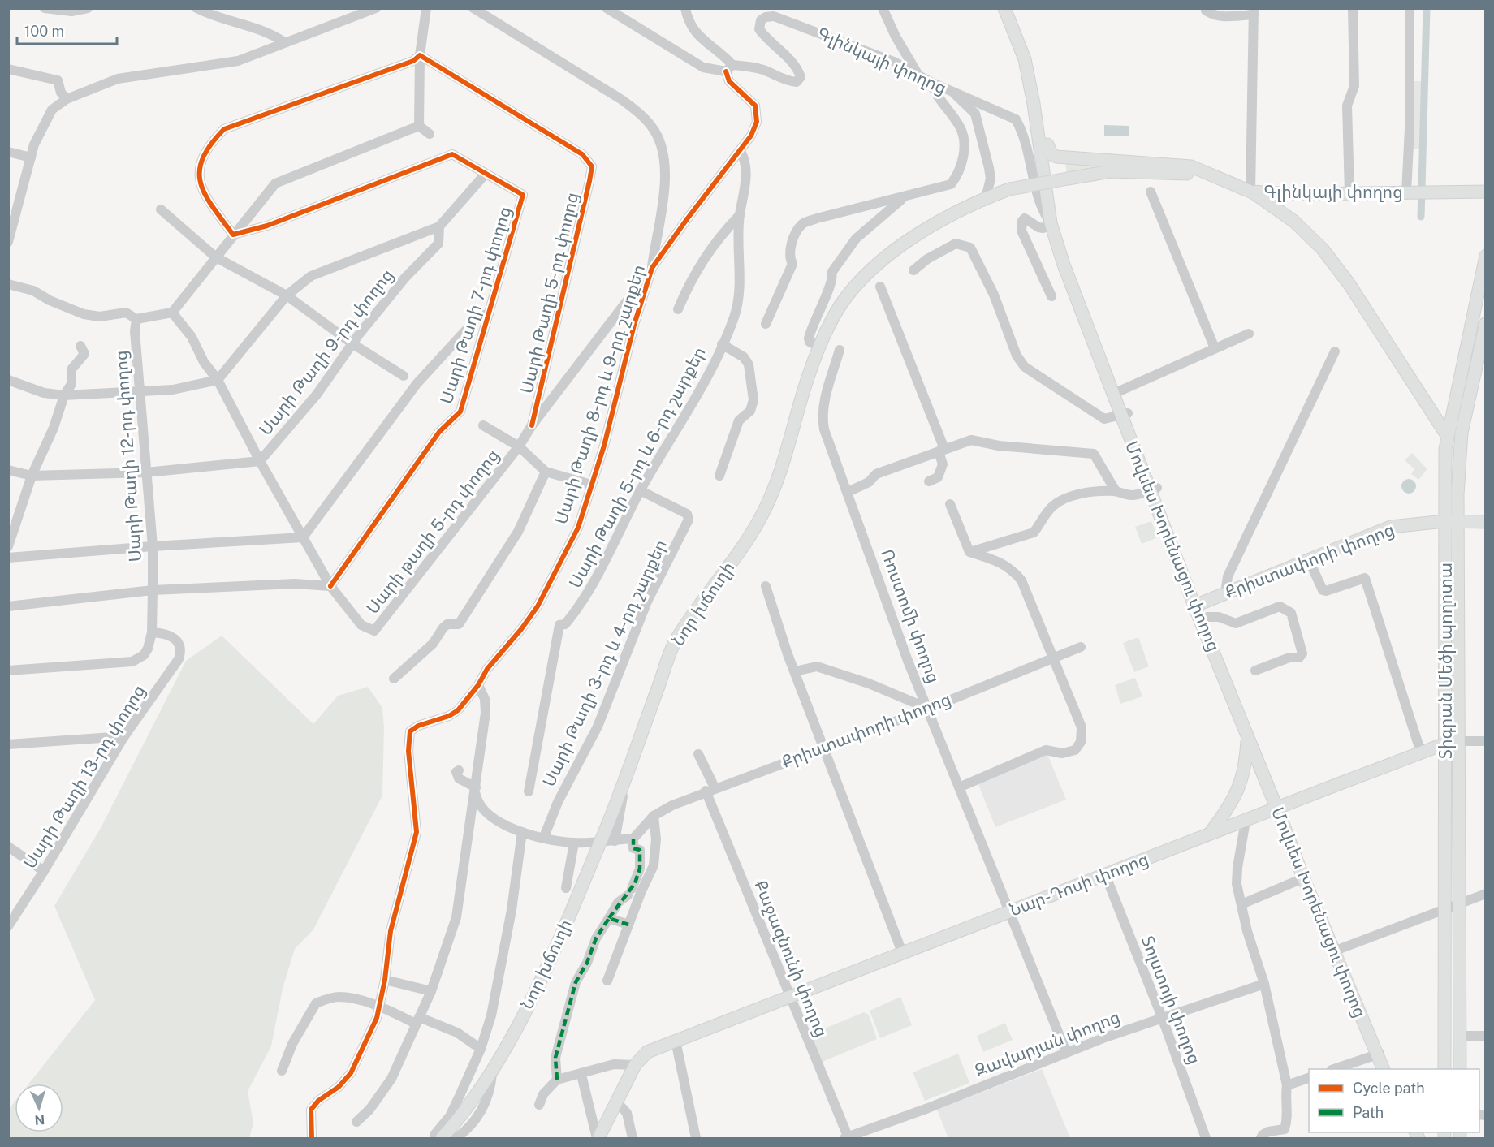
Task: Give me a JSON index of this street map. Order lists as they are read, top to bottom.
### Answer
{
  "streets": {
    "main road": [
      "Գլինկայի փողոց",
      "Մովսես Խորենացու փողոց",
      "Քրիստափորի փողոց",
      "Նոր խճուղի",
      "Տիգրան Մեծի պողոտա",
      "Նար-Դոսի փողոց"
    ],
    "street": [
      "Սարի Թաղի 5-րդ փողոց",
      "Սարի Թաղի 7-րդ փողոց",
      "Սարի Թաղի 9-րդ փողոց",
      "Սարի Թաղի 8-րդ և 9-րդ շարքեր",
      "Սարի Թաղի 12-րդ փողոց",
      "Սարի Թաղի 5-րդ և 6-րդ շարքեր",
      "Սարի թաղի 5-րդ փողոց",
      "Ռոստոմի փողոց",
      "Սարի Թաղի 3-րդ և 4-րդ շարքեր",
      "Սարի Թաղի 13-րդ փողոց",
      "Քաջազնունի փողոց",
      "Տոլստոյի փողոց",
      "Զավարյան փողոց"
    ]
  },
  "crossings": [
    ["Գլինկայի փողոց", "Սարի Թաղի 8-րդ և 9-րդ շարքեր"],
    ["Գլինկայի փողոց", "Մովսես Խորենացու փողոց"],
    ["Գլինկայի փողոց", "Նոր խճուղի"],
    ["Սարի Թաղի 7-րդ փողոց", "Սարի Թաղի 9-րդ փողոց"],
    ["Սարի Թաղի 7-րդ փողոց", "Սարի թաղի 5-րդ փողոց"],
    ["Սարի Թաղի 9-րդ փողոց", "Սարի Թաղի 12-րդ փողոց"],
    ["Սարի Թաղի 8-րդ և 9-րդ շարքեր", "Սարի Թաղի 5-րդ և 6-րդ շարքեր"],
    ["Սարի Թաղի 12-րդ փողոց", "Սարի Թաղի 13-րդ փողոց"],
    ["Սարի Թաղի 5-րդ և 6-րդ շարքեր", "Սարի Թաղի 3-րդ և 4-րդ շարքեր"],
    ["Մովսես Խորենացու փողոց", "Քրիստափորի փողոց"],
    ["Մովսես Խորենացու փողոց", "Նար-Դոսի փողոց"],
    ["Քրիստափորի փողոց", "Ռոստոմի փողոց"],
    ["Քրիստափորի փողոց", "Տիգրան Մեծի պողոտա"],
    ["Քրիստափորի փողոց", "Քաջազնունի փողոց"],
    ["Ռոստոմի փողոց", "Նար-Դոսի փողոց"],
    ["Ռոստոմի փողոց", "Զավարյան փողոց"],
    ["Տիգրան Մեծի պողոտա", "Նար-Դոսի փողոց"],
    ["Նար-Դոսի փողոց", "Քաջազնունի փողոց"],
    ["Նար-Դոսի փողոց", "Տոլստոյի փողոց"],
    ["Քաջազնունի փողոց", "Զավարյան փողոց"],
    ["Տոլստոյի փողոց", "Զավարյան փողոց"]
  ],
  "legend": ["Cycle path", "Path"],
  "scale_bar": "100 m",
  "north": "bottom"
}
